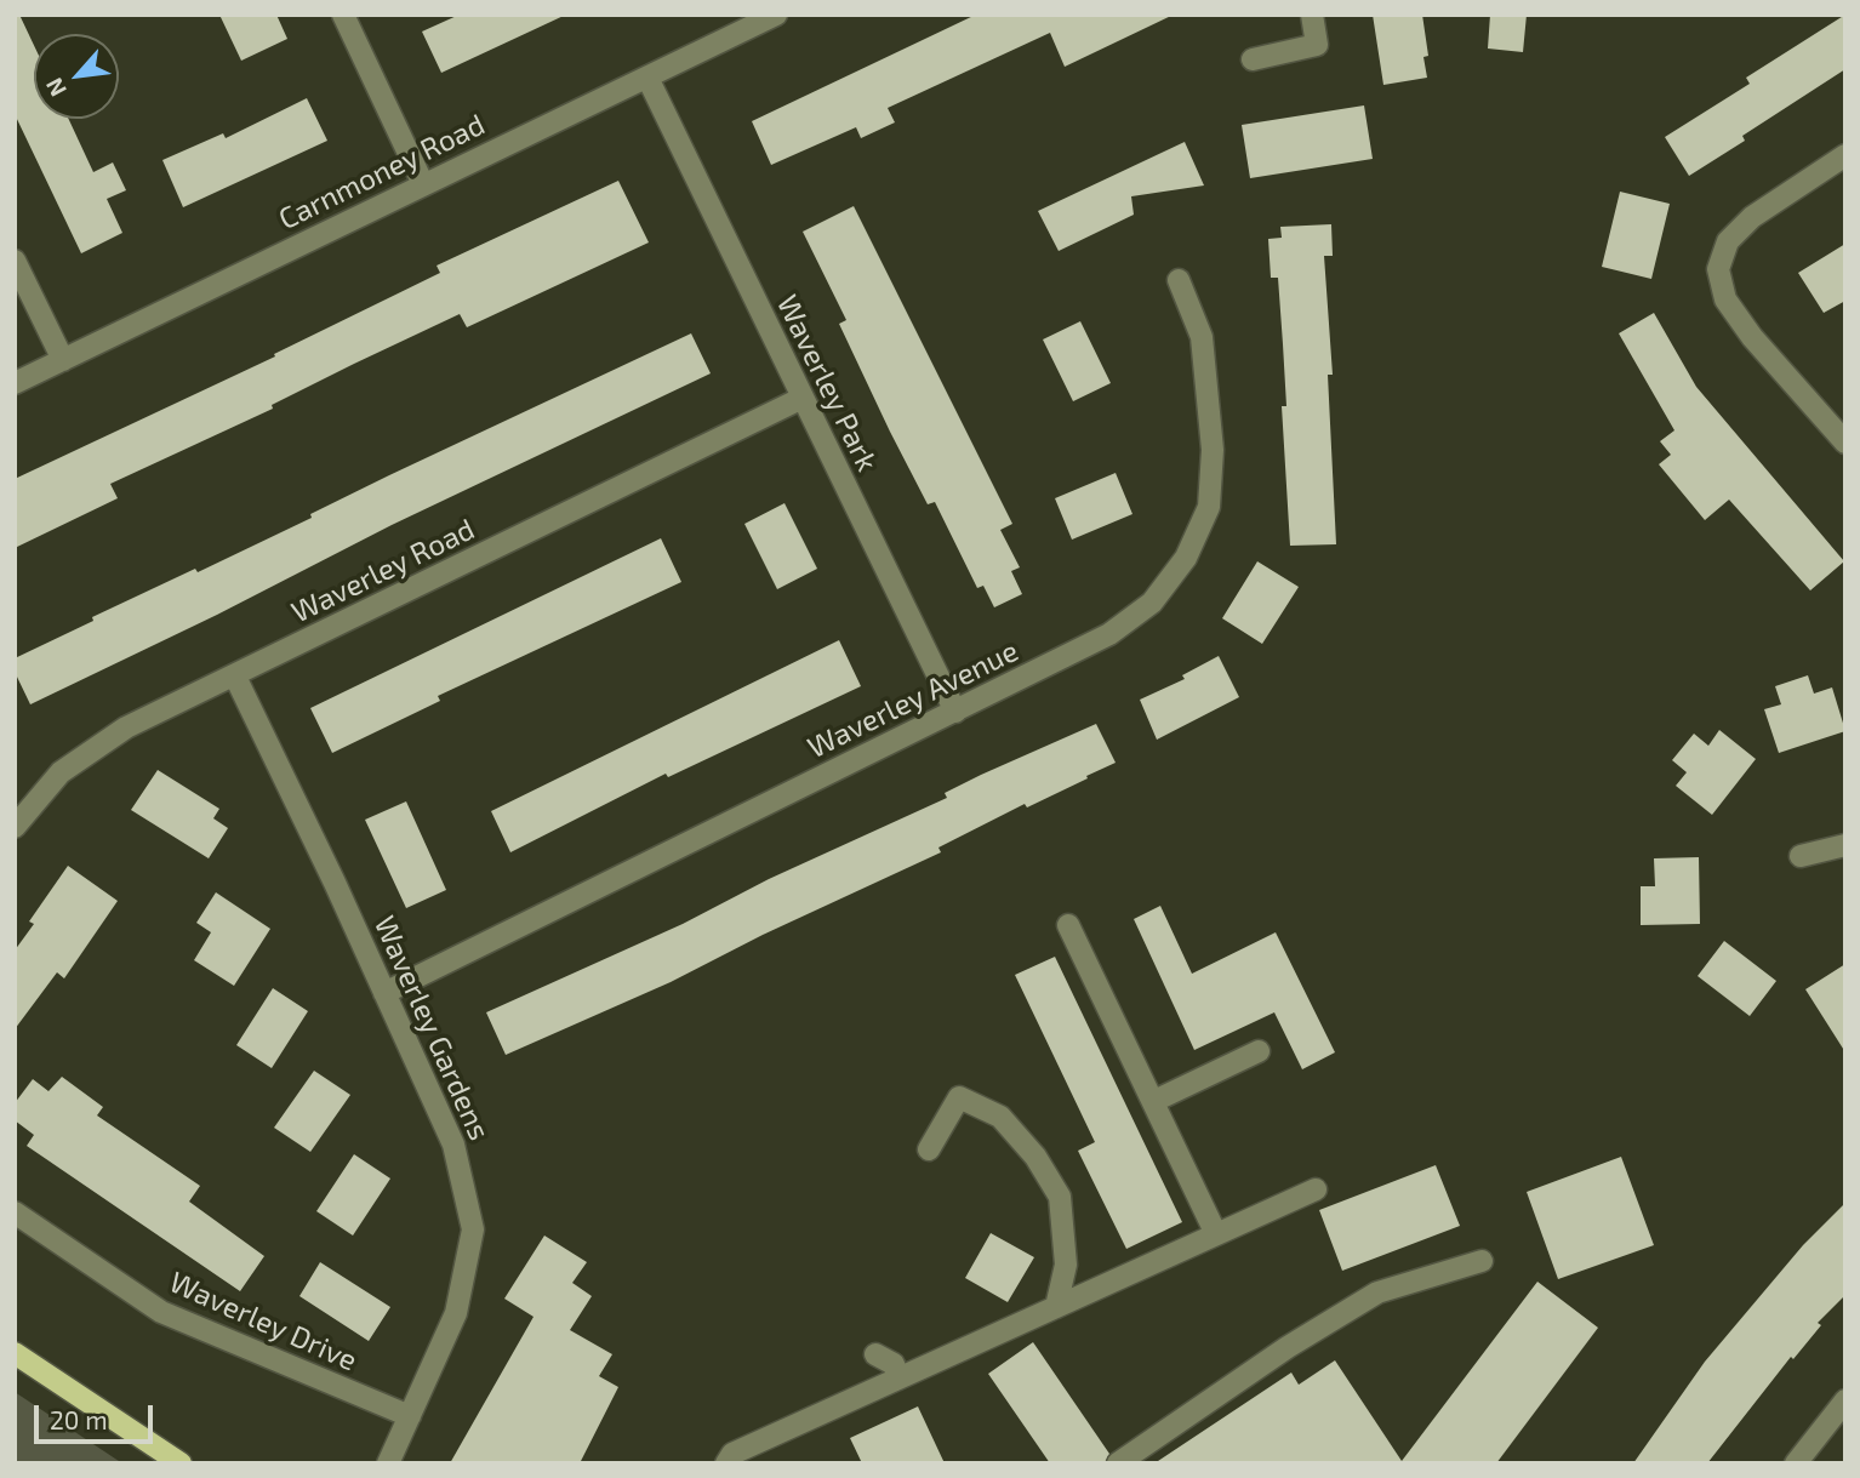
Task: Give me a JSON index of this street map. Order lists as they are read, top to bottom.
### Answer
{
  "streets": {
    "street": [
      "Carnmoney Road",
      "Waverley Park",
      "Waverley Road",
      "Waverley Avenue",
      "Waverley Gardens",
      "Waverley Drive"
    ]
  },
  "crossings": [
    ["Carnmoney Road", "Waverley Park"],
    ["Waverley Park", "Waverley Road"],
    ["Waverley Park", "Waverley Avenue"],
    ["Waverley Road", "Waverley Gardens"],
    ["Waverley Avenue", "Waverley Gardens"],
    ["Waverley Gardens", "Waverley Drive"]
  ],
  "scale_bar": "20 m",
  "north": "bottom left"
}
